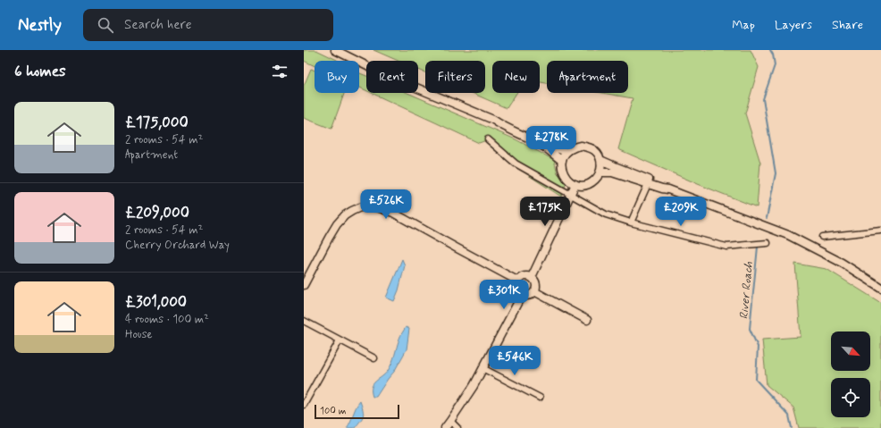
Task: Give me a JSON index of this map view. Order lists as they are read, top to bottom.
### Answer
{
  "water": ["River Roach"],
  "scale_bar": "100 m",
  "north": "bottom right",
  "page": {
    "header": "Nestly",
    "search": "Search here",
    "nav": ["Map", "Layers", "Share"],
    "heading": "6 homes",
    "chip": [
      "Buy",
      "Rent",
      "Filters",
      "New",
      "Apartment"
    ],
    "list": [
      {
        "name": "£175,000",
        "note": "2 rooms · 54 m² · Apartment"
      },
      {
        "name": "£209,000",
        "note": "2 rooms · 54 m² · Cherry Orchard Way"
      },
      {
        "name": "£301,000",
        "note": "4 rooms · 100 m² · House"
      }
    ],
    "price": [
      "£278K",
      "£526K",
      "£175K",
      "£209K",
      "£301K",
      "£546K"
    ],
    "scale": "100 m"
  }
}
